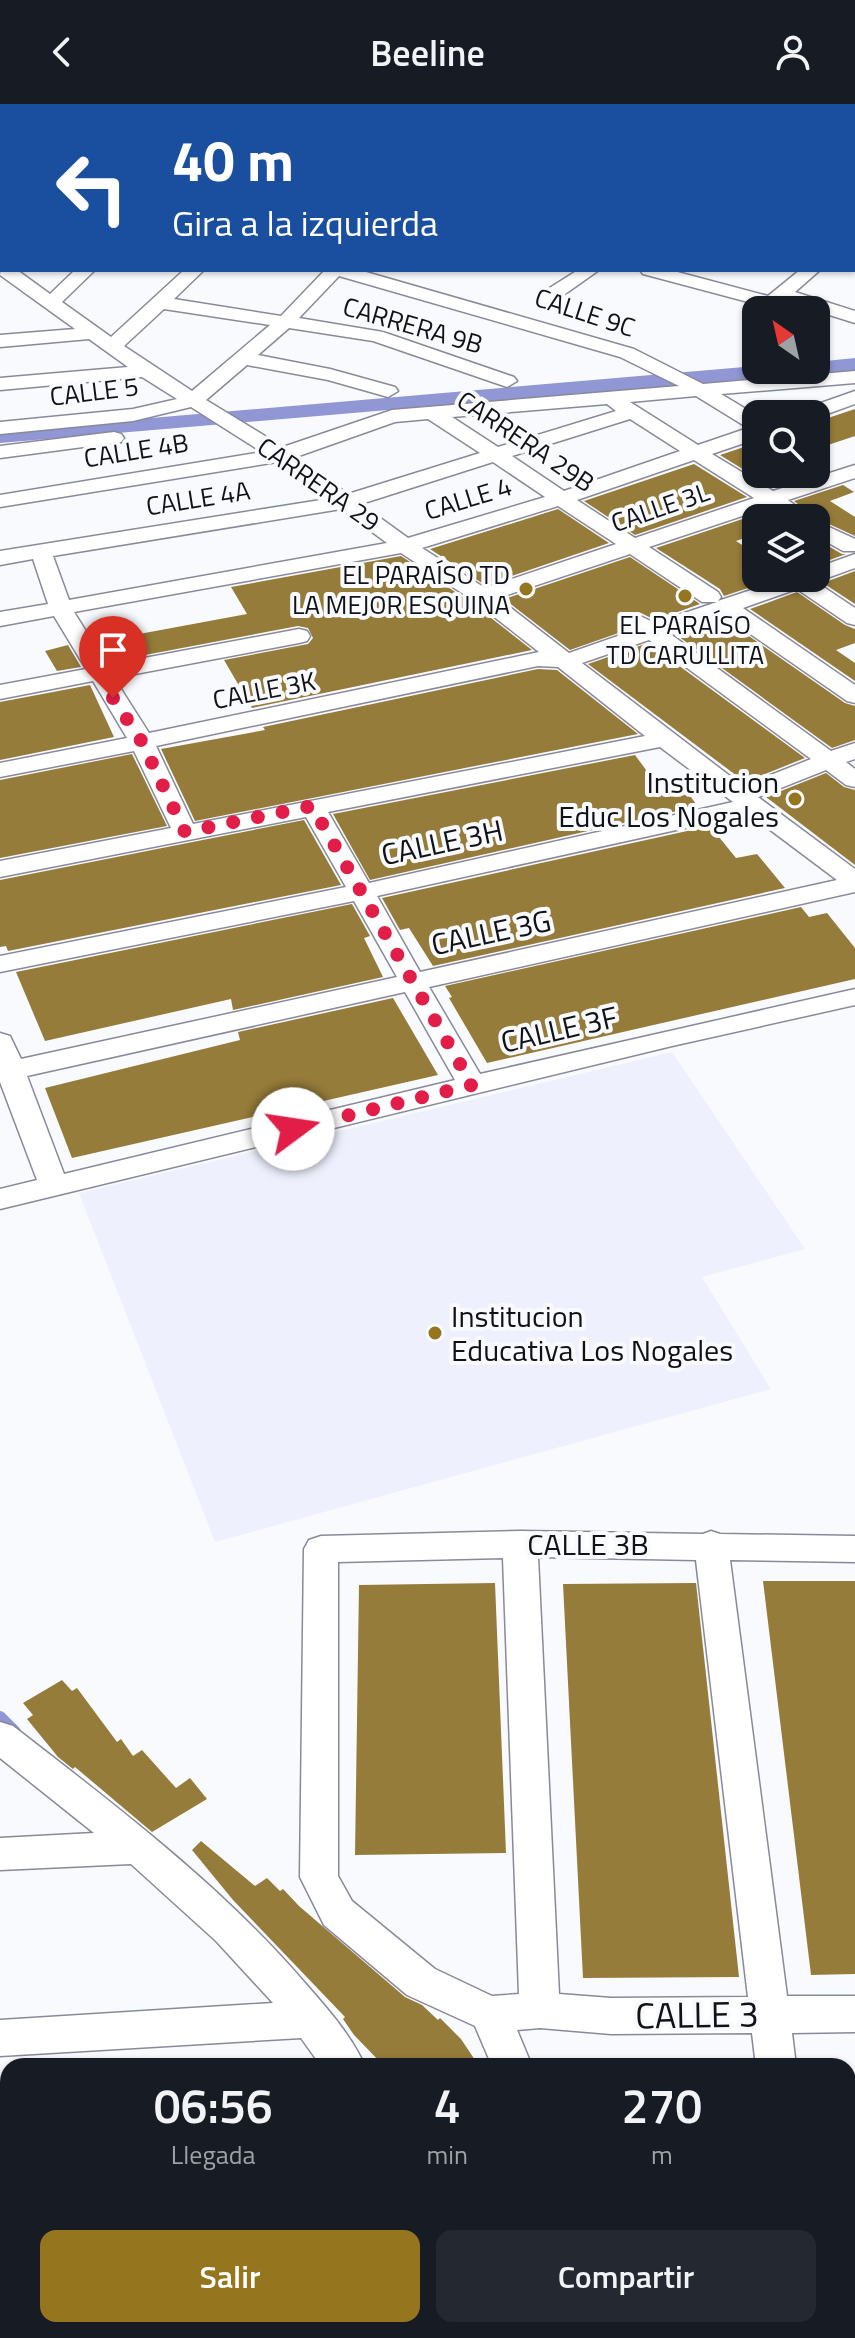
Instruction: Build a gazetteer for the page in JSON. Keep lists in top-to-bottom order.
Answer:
{
  "streets": {
    "street": [
      "CALLE 9C",
      "CARRERA 9B",
      "CALLE 5",
      "CARRERA 29B",
      "CALLE 4B",
      "CARRERA 29",
      "CALLE 4A",
      "CALLE 4",
      "CALLE 3L",
      "CALLE 3K",
      "CALLE 3H",
      "CALLE 3G",
      "CALLE 3F",
      "CALLE 3B",
      "CALLE 3"
    ]
  },
  "crossings": [
    ["CALLE 5", "CARRERA 29"],
    ["CARRERA 29B", "CALLE 4A"],
    ["CARRERA 29B", "CALLE 4"],
    ["CARRERA 29B", "CALLE 3L"],
    ["CARRERA 29B", "CALLE 3K"],
    ["CALLE 4B", "CARRERA 29"],
    ["CARRERA 29", "CALLE 4A"],
    ["CARRERA 29", "CALLE 4"],
    ["CARRERA 29", "CALLE 3L"],
    ["CARRERA 29", "CALLE 3K"],
    ["CARRERA 29", "CALLE 3H"],
    ["CARRERA 29", "CALLE 3G"],
    ["CALLE 3B", "CALLE 3"]
  ],
  "places": [
    "EL PARAÍSO TD LA MEJOR ESQUINA",
    "EL PARAÍSO TD CARULLITA",
    "Institucion Educ Los Nogales",
    "Institucion Educativa Los Nogales"
  ],
  "north": "top left",
  "page": {
    "header": "Beeline",
    "turn": ["40 m", "Gira a la izquierda"],
    "eta": [
      "06:56",
      "Llegada",
      "4",
      "min",
      "270",
      "m"
    ],
    "buttons": ["Salir", "Compartir"]
  }
}
